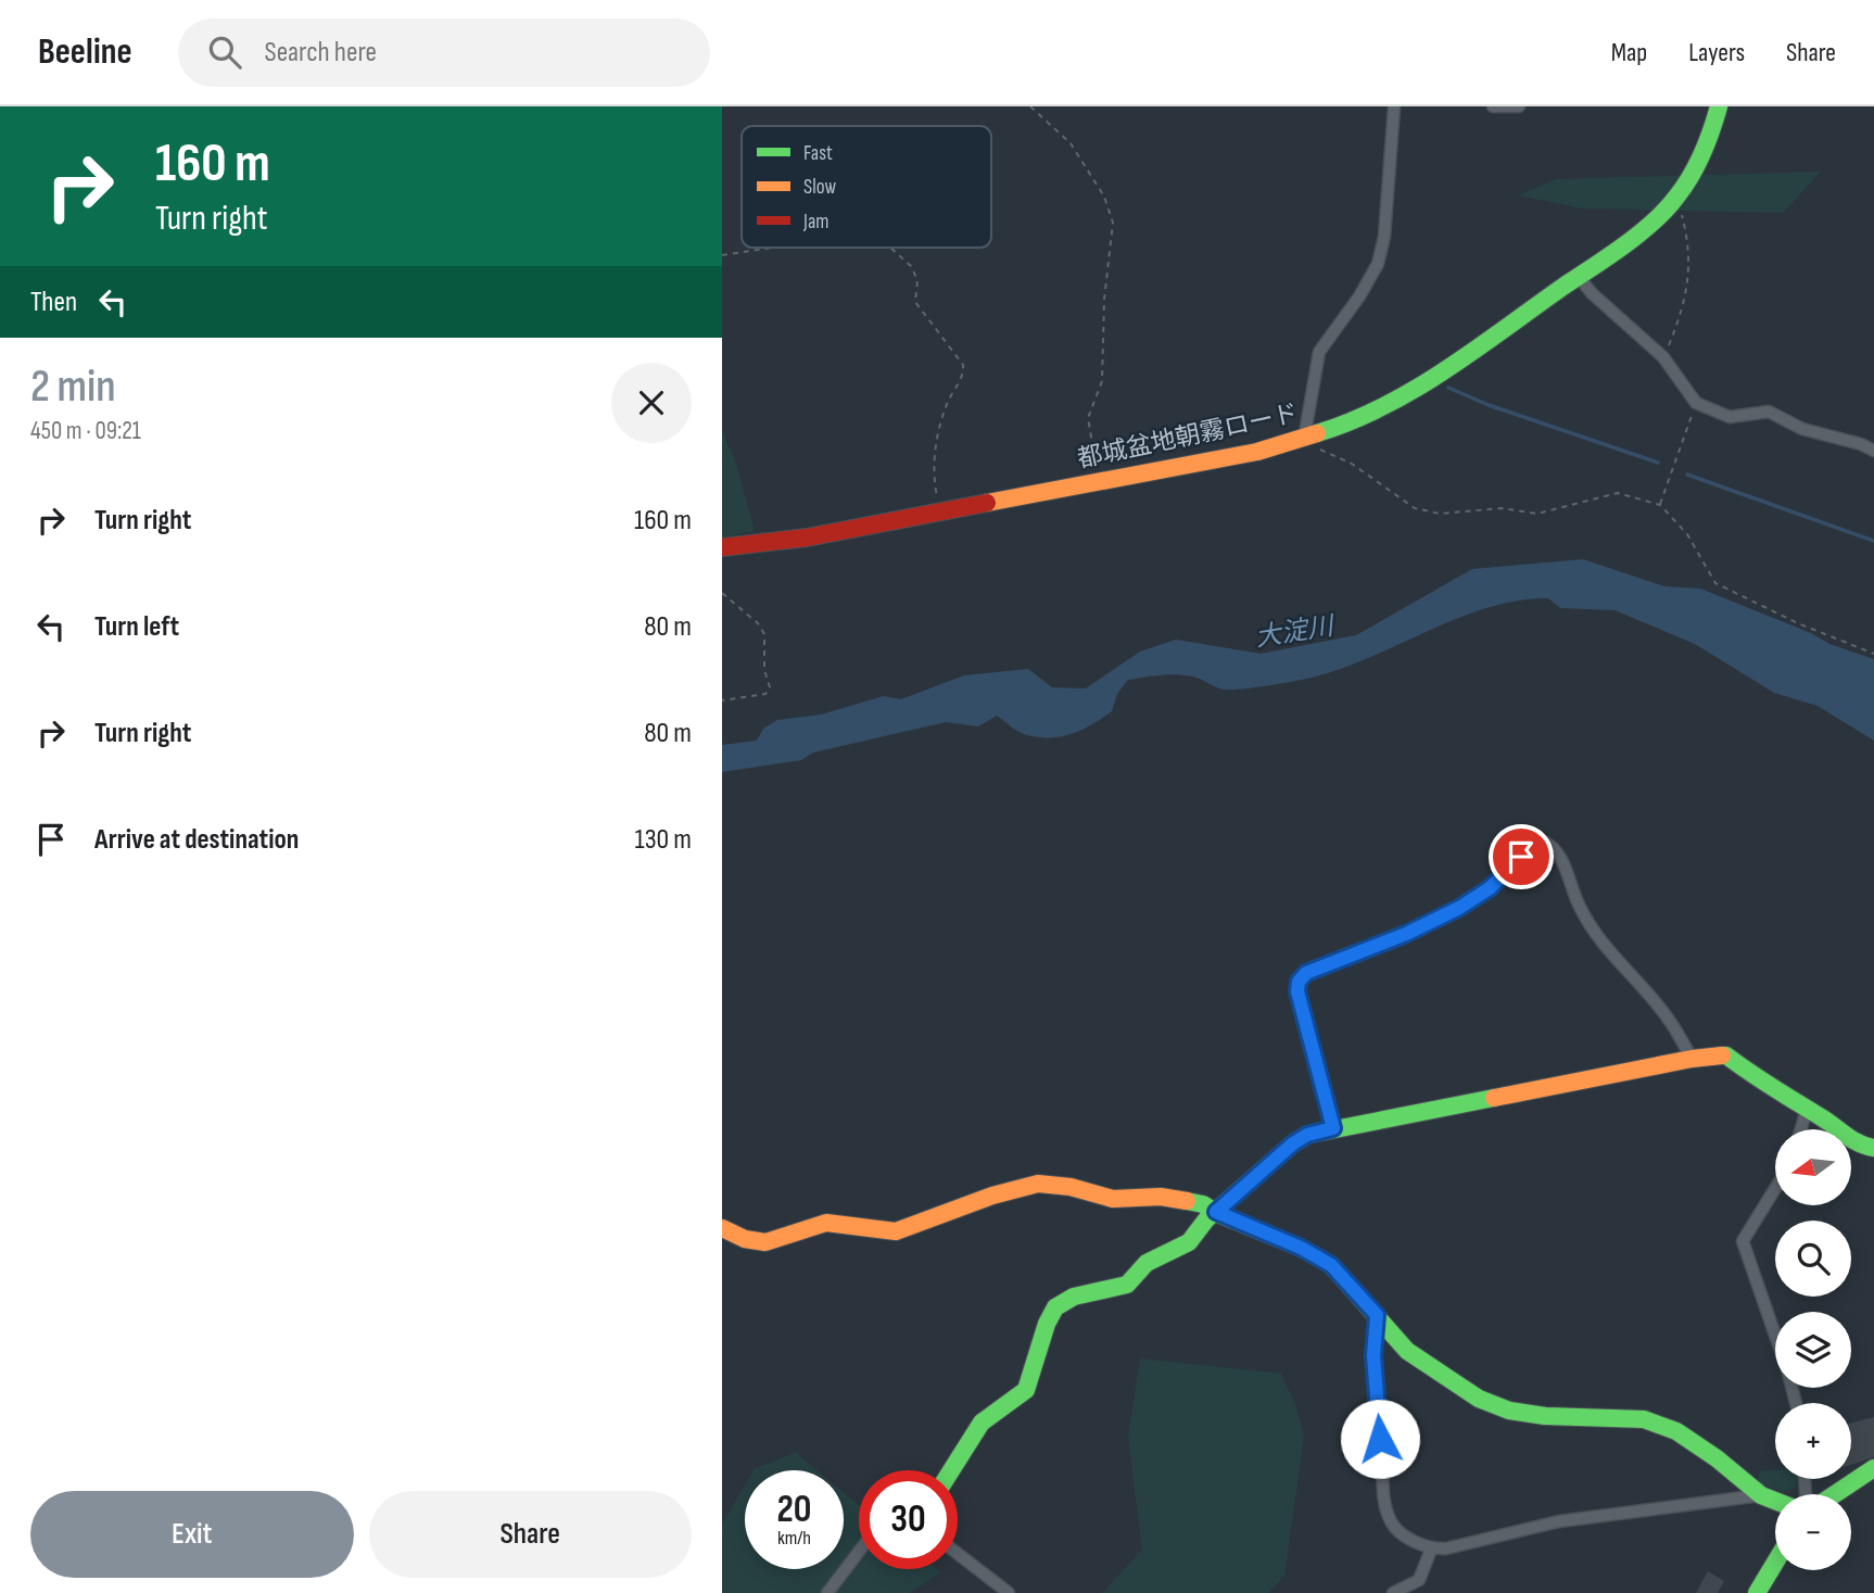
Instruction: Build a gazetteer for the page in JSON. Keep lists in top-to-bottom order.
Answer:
{
  "streets": {
    "street": ["都城盆地朝霧ロード"]
  },
  "water": ["大淀川"],
  "legend": ["Fast", "Slow", "Jam"],
  "north": "left",
  "page": {
    "header": "Beeline",
    "search": "Search here",
    "nav": ["Map", "Layers", "Share"],
    "turn": ["160 m", "Turn right"],
    "then": "Then",
    "heading": ["2 min", "450 m · 09:21"],
    "list": [
      {
        "name": "Turn right",
        "value": "160 m"
      },
      {
        "name": "Turn left",
        "value": "80 m"
      },
      {
        "name": "Turn right",
        "value": "80 m"
      },
      {
        "name": "Arrive at destination",
        "value": "130 m"
      }
    ],
    "map_buttons": ["+", "−"],
    "speed": "20 km/h",
    "limit": "30",
    "buttons": ["Exit", "Share"]
  }
}
